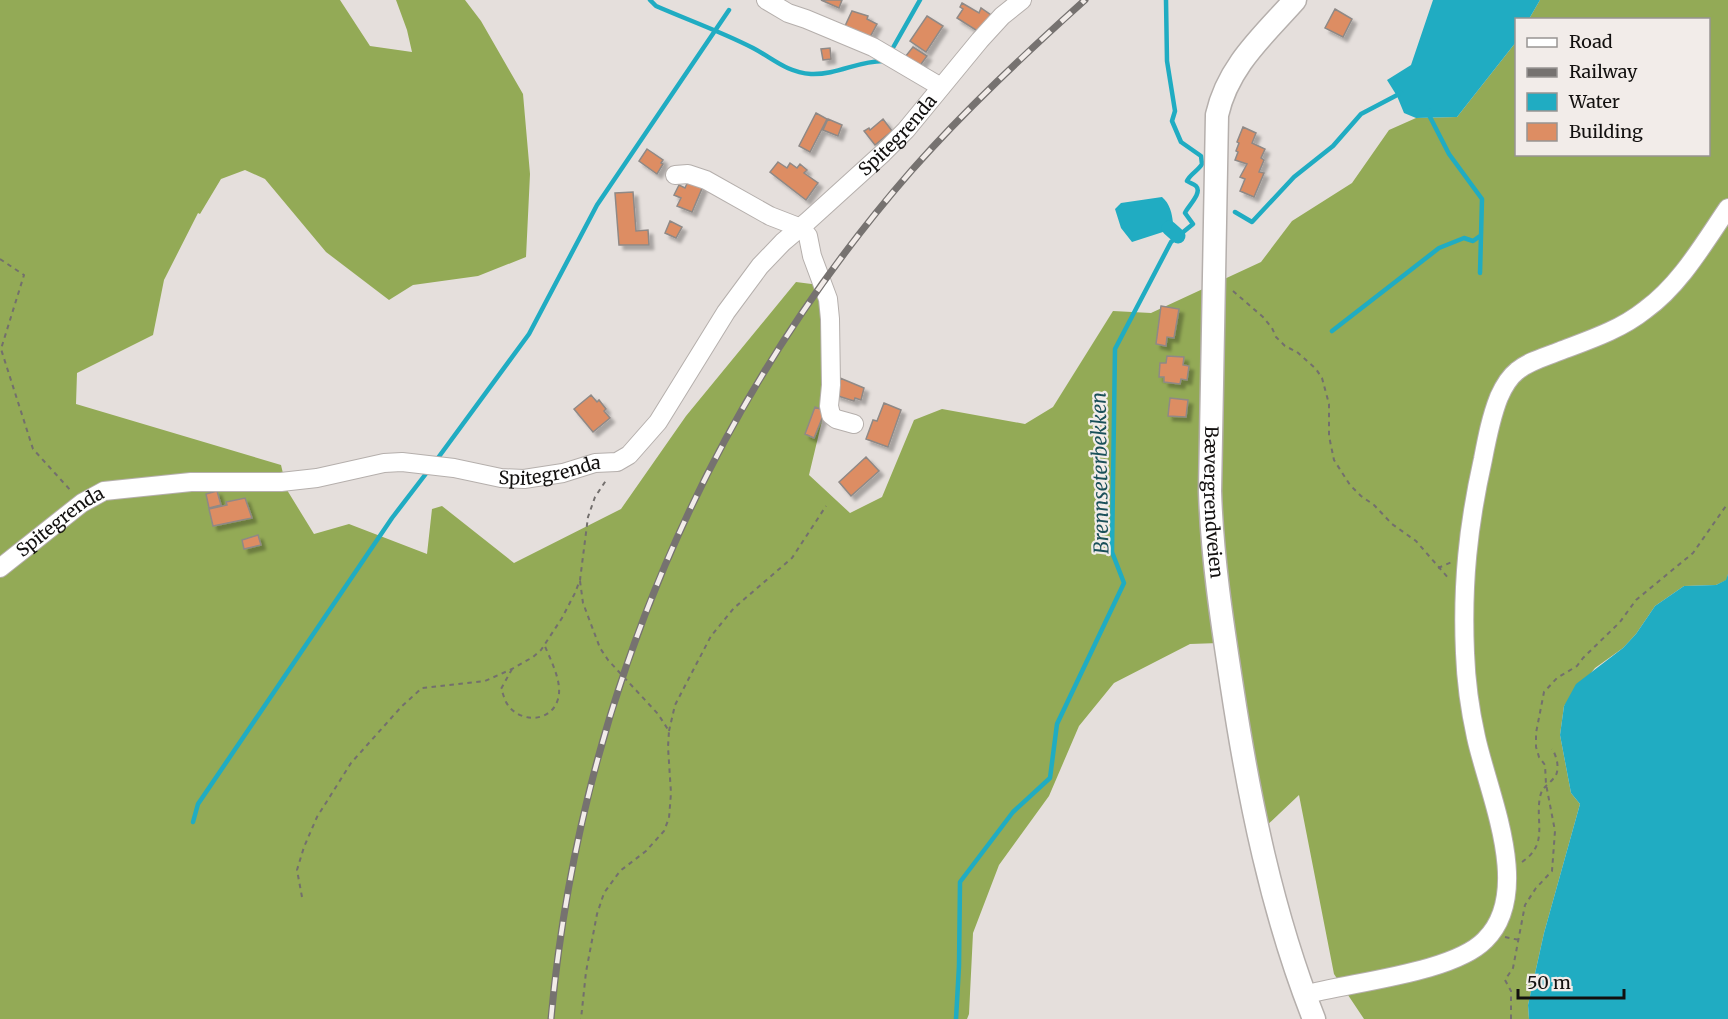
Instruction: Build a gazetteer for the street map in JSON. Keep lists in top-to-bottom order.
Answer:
{
  "streets": {
    "main road": ["Bævergrendveien"],
    "street": ["Spitegrenda"]
  },
  "water": ["Brennseterbekken"],
  "legend": [
    "Road",
    "Railway",
    "Water",
    "Building"
  ],
  "scale_bar": "50 m"
}
